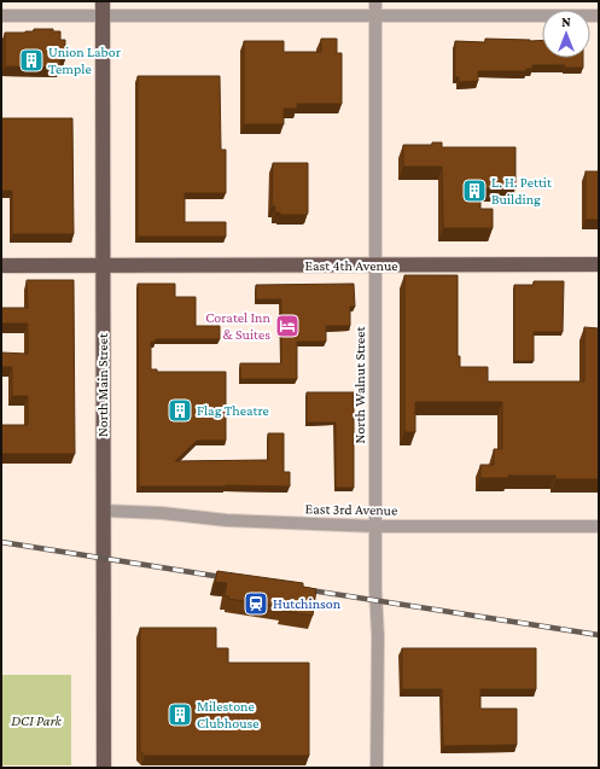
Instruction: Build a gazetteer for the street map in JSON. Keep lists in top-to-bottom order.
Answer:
{
  "streets": {
    "main road": ["East 4th Avenue", "North Main Street"],
    "street": ["North Walnut Street", "East 3rd Avenue"]
  },
  "crossings": [
    ["East 4th Avenue", "North Main Street"],
    ["East 4th Avenue", "North Walnut Street"],
    ["North Main Street", "East 3rd Avenue"],
    ["North Walnut Street", "East 3rd Avenue"]
  ],
  "parks": ["DCI Park"],
  "places": {
    "building": [
      "Union Labor Temple",
      "L. H. Pettit Building",
      "Flag Theatre",
      "Milestone Clubhouse"
    ],
    "hotel": ["Coratel Inn & Suites"],
    "station": ["Hutchinson"]
  },
  "north": "top"
}
